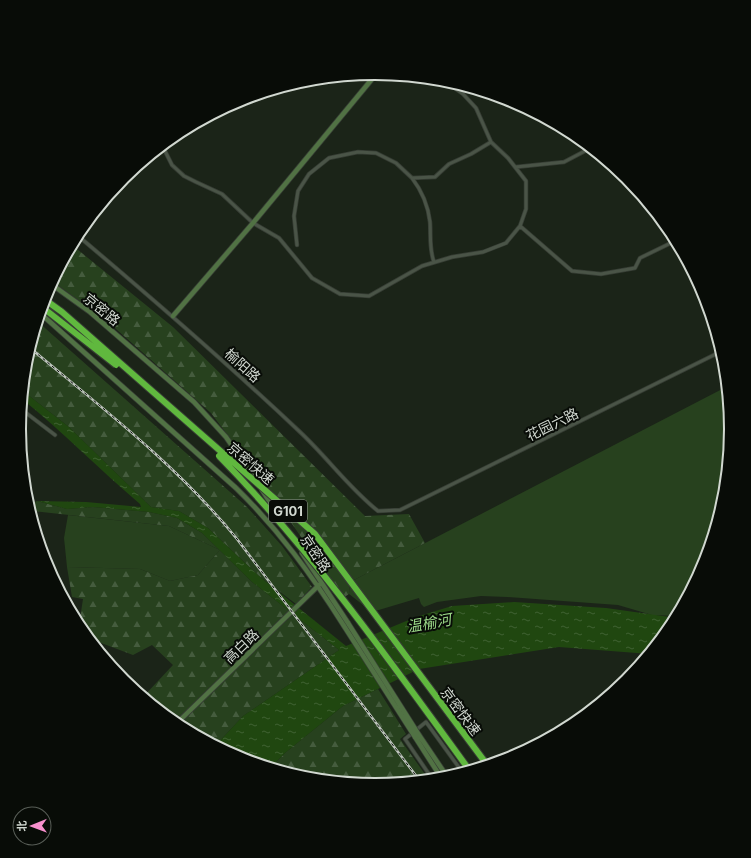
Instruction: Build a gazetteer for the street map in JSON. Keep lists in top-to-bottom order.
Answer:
{
  "streets": {
    "highway": ["京密快速", "G101"],
    "main road": ["京密路", "高白路"],
    "street": ["榆阳路", "花园六路"]
  },
  "crossings": [
    ["京密路", "高白路"],
    ["榆阳路", "花园六路"]
  ],
  "water": ["温榆河"],
  "north": "left"
}
